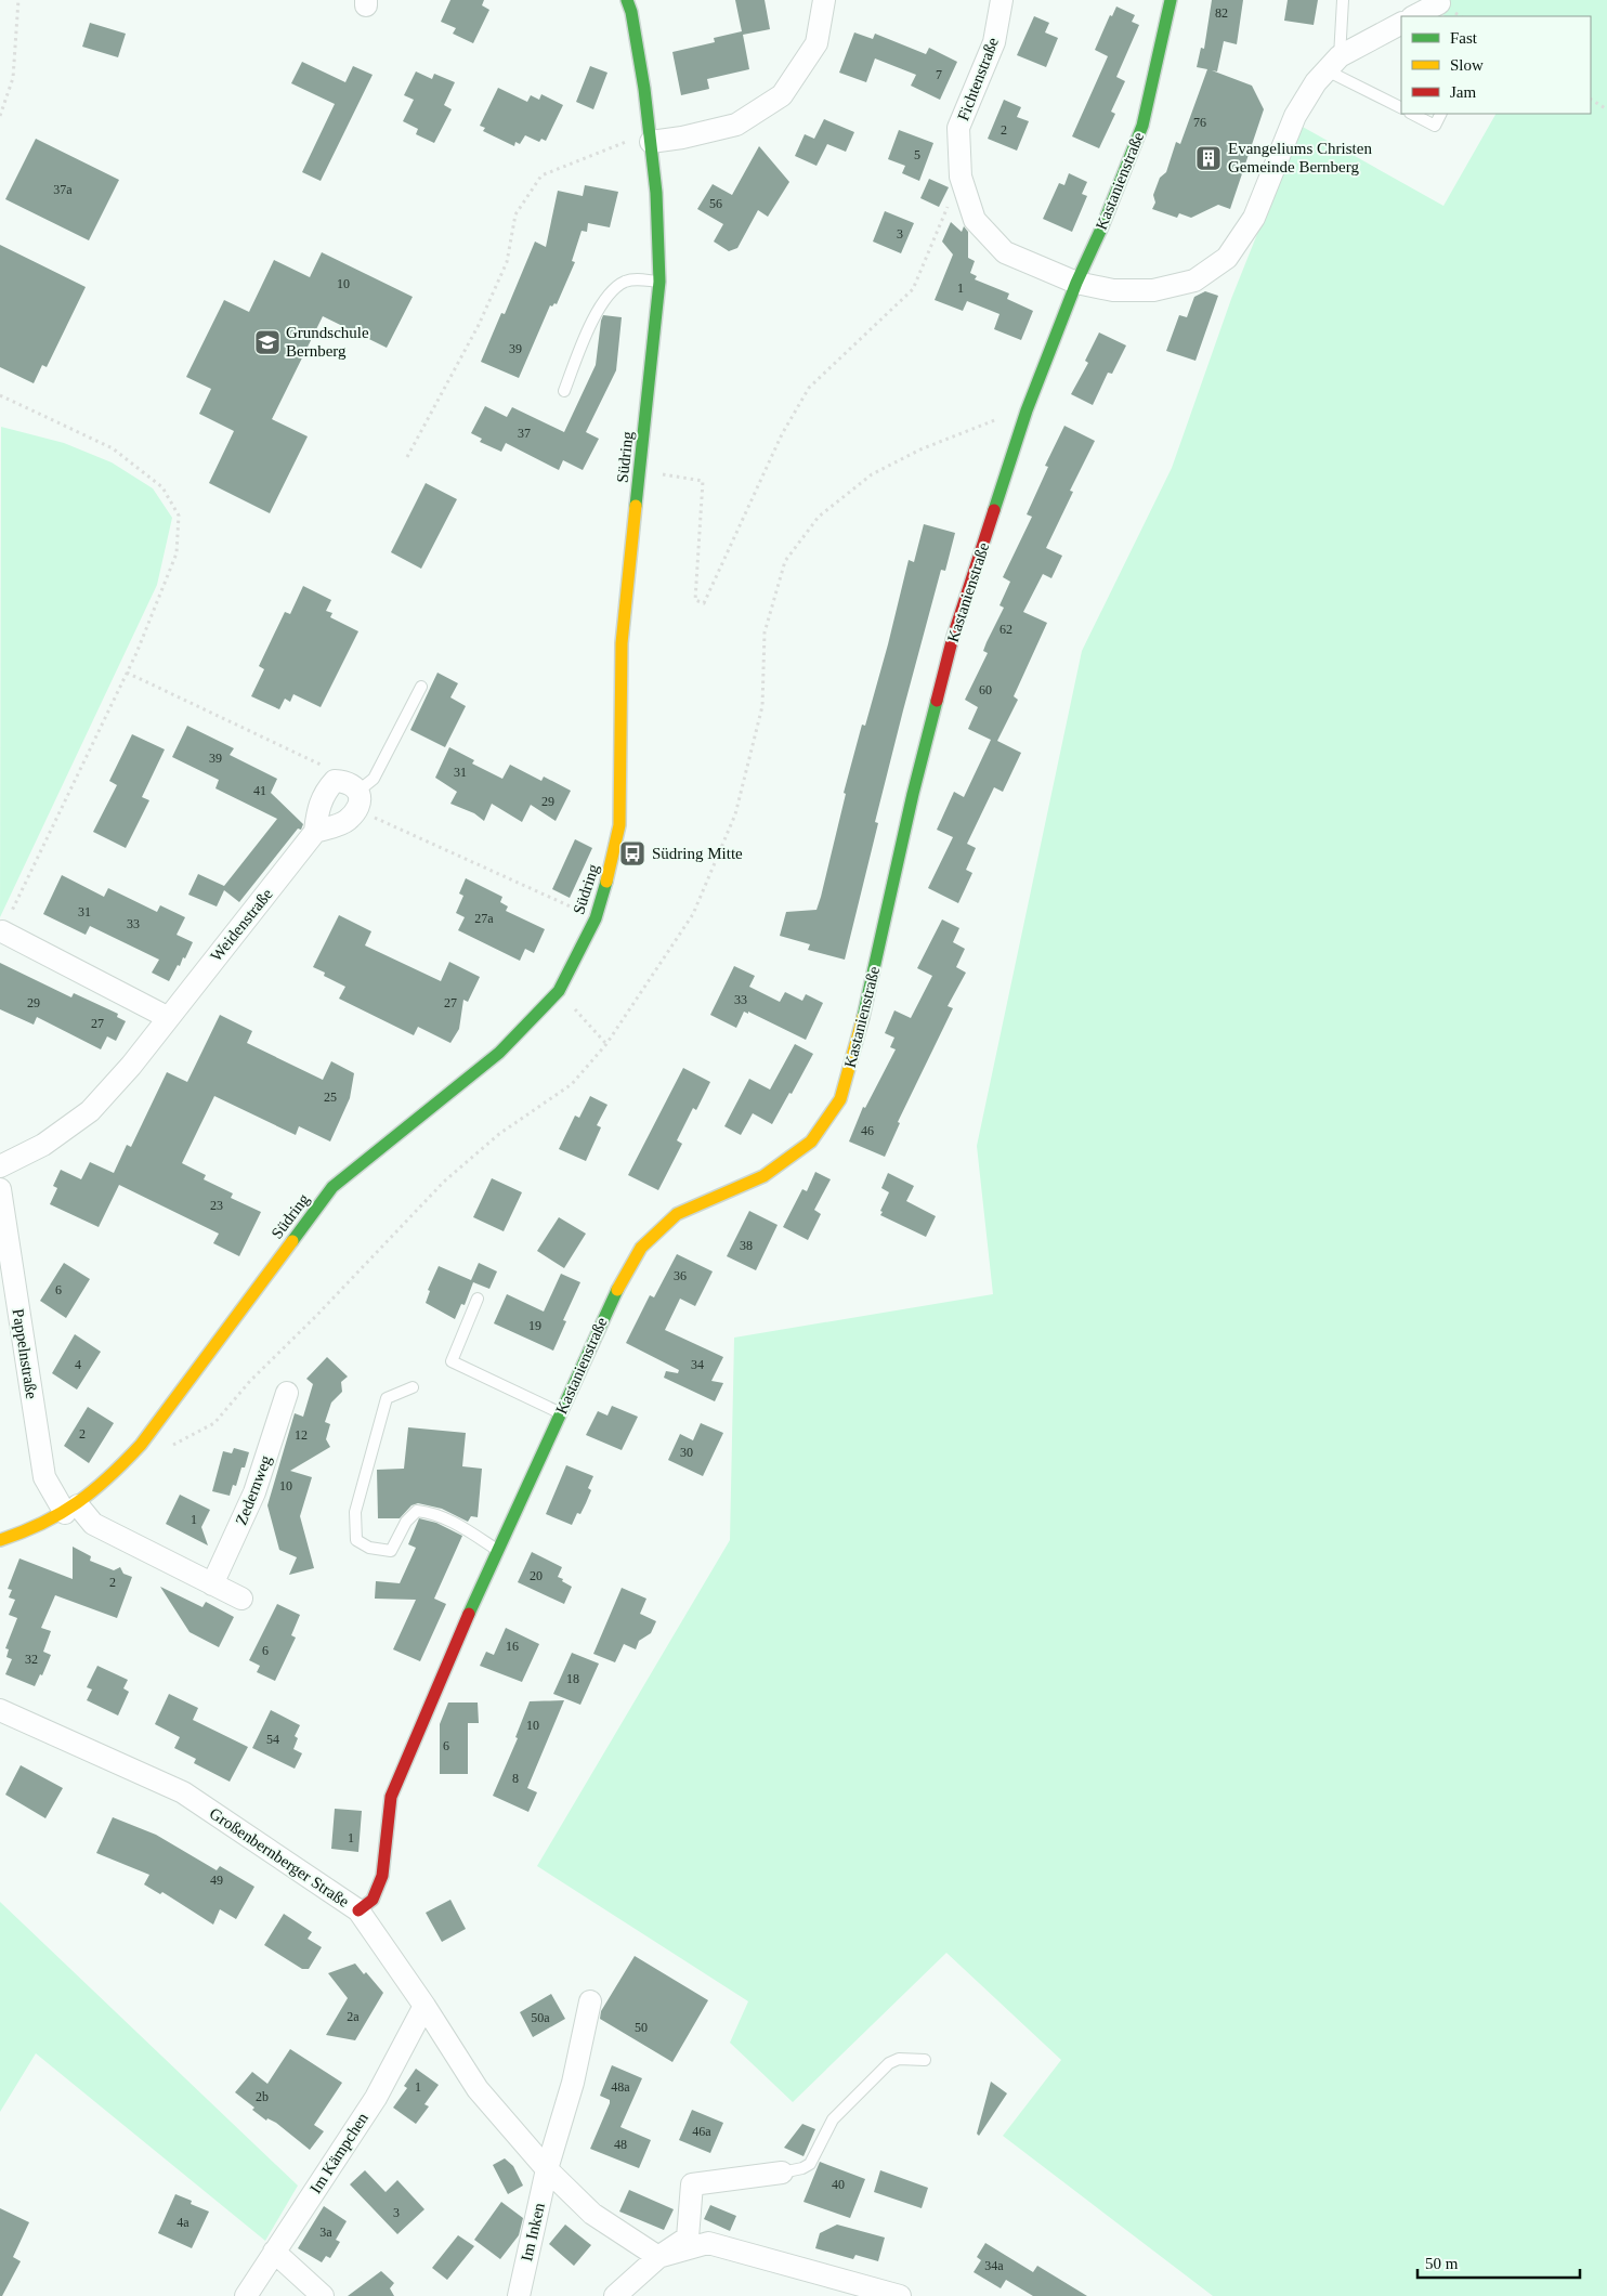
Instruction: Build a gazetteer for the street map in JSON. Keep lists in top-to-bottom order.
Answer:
{
  "streets": {
    "street": [
      "Fichtenstraße",
      "Kastanienstraße",
      "Südring",
      "Weidenstraße",
      "Pappelnstraße",
      "Zedernweg",
      "Großenbernberger Straße",
      "Im Kämpchen",
      "Im Inken"
    ]
  },
  "crossings": [
    ["Fichtenstraße", "Kastanienstraße"],
    ["Kastanienstraße", "Großenbernberger Straße"],
    ["Südring", "Pappelnstraße"],
    ["Großenbernberger Straße", "Im Kämpchen"],
    ["Großenbernberger Straße", "Im Inken"]
  ],
  "places": {
    "building": ["Evangeliums Christen Gemeinde Bernberg"],
    "school or university": ["Grundschule Bernberg"],
    "bus stop": ["Südring Mitte"]
  },
  "house_numbers": [
    "82",
    "7",
    "76",
    "2",
    "5",
    "37a",
    "56",
    "3",
    "10",
    "1",
    "39",
    "37",
    "62",
    "60",
    "39",
    "31",
    "41",
    "29",
    "31",
    "27a",
    "33",
    "33",
    "29",
    "27",
    "27",
    "25",
    "46",
    "23",
    "38",
    "36",
    "6",
    "19",
    "4",
    "34",
    "2",
    "12",
    "30",
    "10",
    "1",
    "20",
    "2",
    "16",
    "6",
    "32",
    "18",
    "10",
    "54",
    "6",
    "8",
    "1",
    "49",
    "2a",
    "50a",
    "50",
    "1",
    "48a",
    "2b",
    "46a",
    "48",
    "40",
    "3",
    "4a",
    "3a",
    "34a"
  ],
  "legend": ["Fast", "Slow", "Jam"],
  "scale_bar": "50 m"
}
